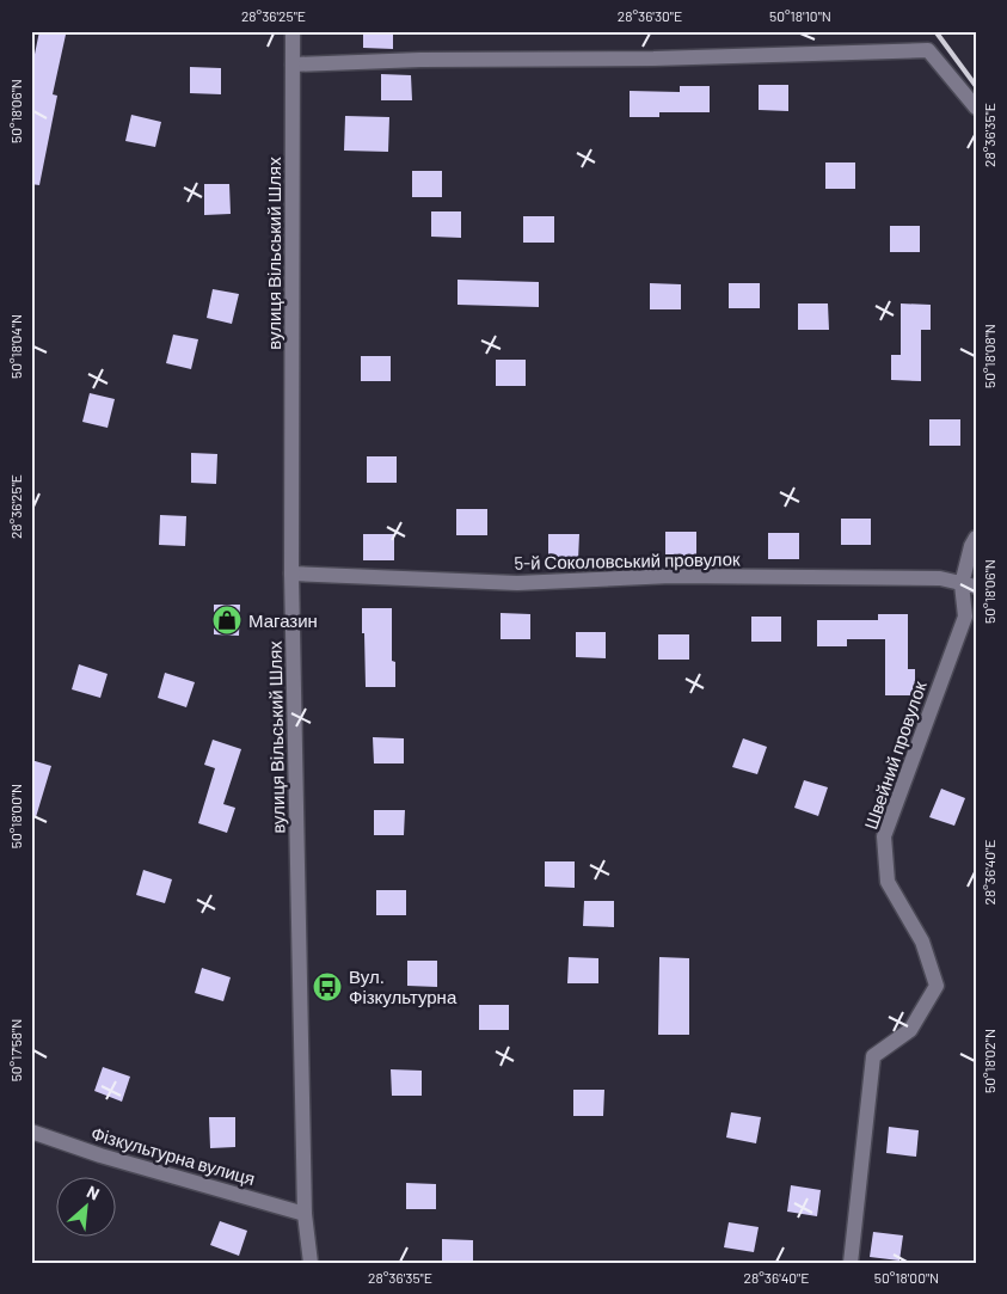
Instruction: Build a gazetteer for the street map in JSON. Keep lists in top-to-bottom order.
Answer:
{
  "streets": {
    "street": [
      "вулиця Вільський Шлях",
      "5-й Соколовський провулок",
      "Швейний провулок",
      "Фізкультурна вулиця"
    ]
  },
  "crossings": [
    ["вулиця Вільський Шлях", "5-й Соколовський провулок"],
    ["вулиця Вільський Шлях", "Фізкультурна вулиця"],
    ["5-й Соколовський провулок", "Швейний провулок"]
  ],
  "places": {
    "shop": ["Магазин"],
    "bus stop": ["Вул. Фізкультурна"]
  },
  "north": "top right",
  "coordinates": [
    "28°36'25\"E",
    "28°36'30\"E",
    "50°18'10\"N",
    "50°18'06\"N",
    "28°36'35\"E",
    "50°18'04\"N",
    "50°18'08\"N",
    "50°18'00\"N",
    "28°36'40\"E",
    "50°17'58\"N",
    "50°18'02\"N"
  ]
}
